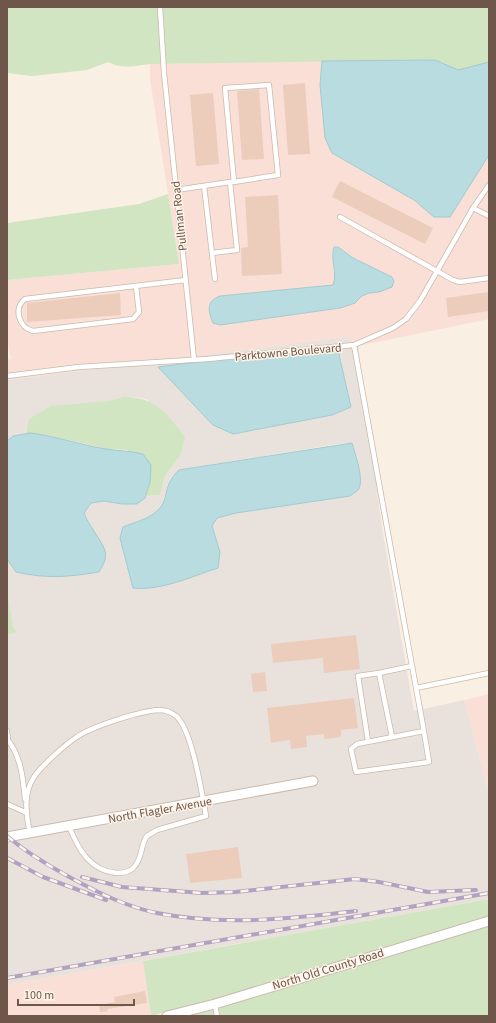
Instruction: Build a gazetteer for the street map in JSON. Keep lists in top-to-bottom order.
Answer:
{
  "streets": {
    "street": ["North Flagler Avenue", "North Old County Road"],
    "lane": ["Pullman Road", "Parktowne Boulevard"]
  },
  "crossings": [
    ["Pullman Road", "Parktowne Boulevard"]
  ],
  "scale_bar": "100 m"
}
